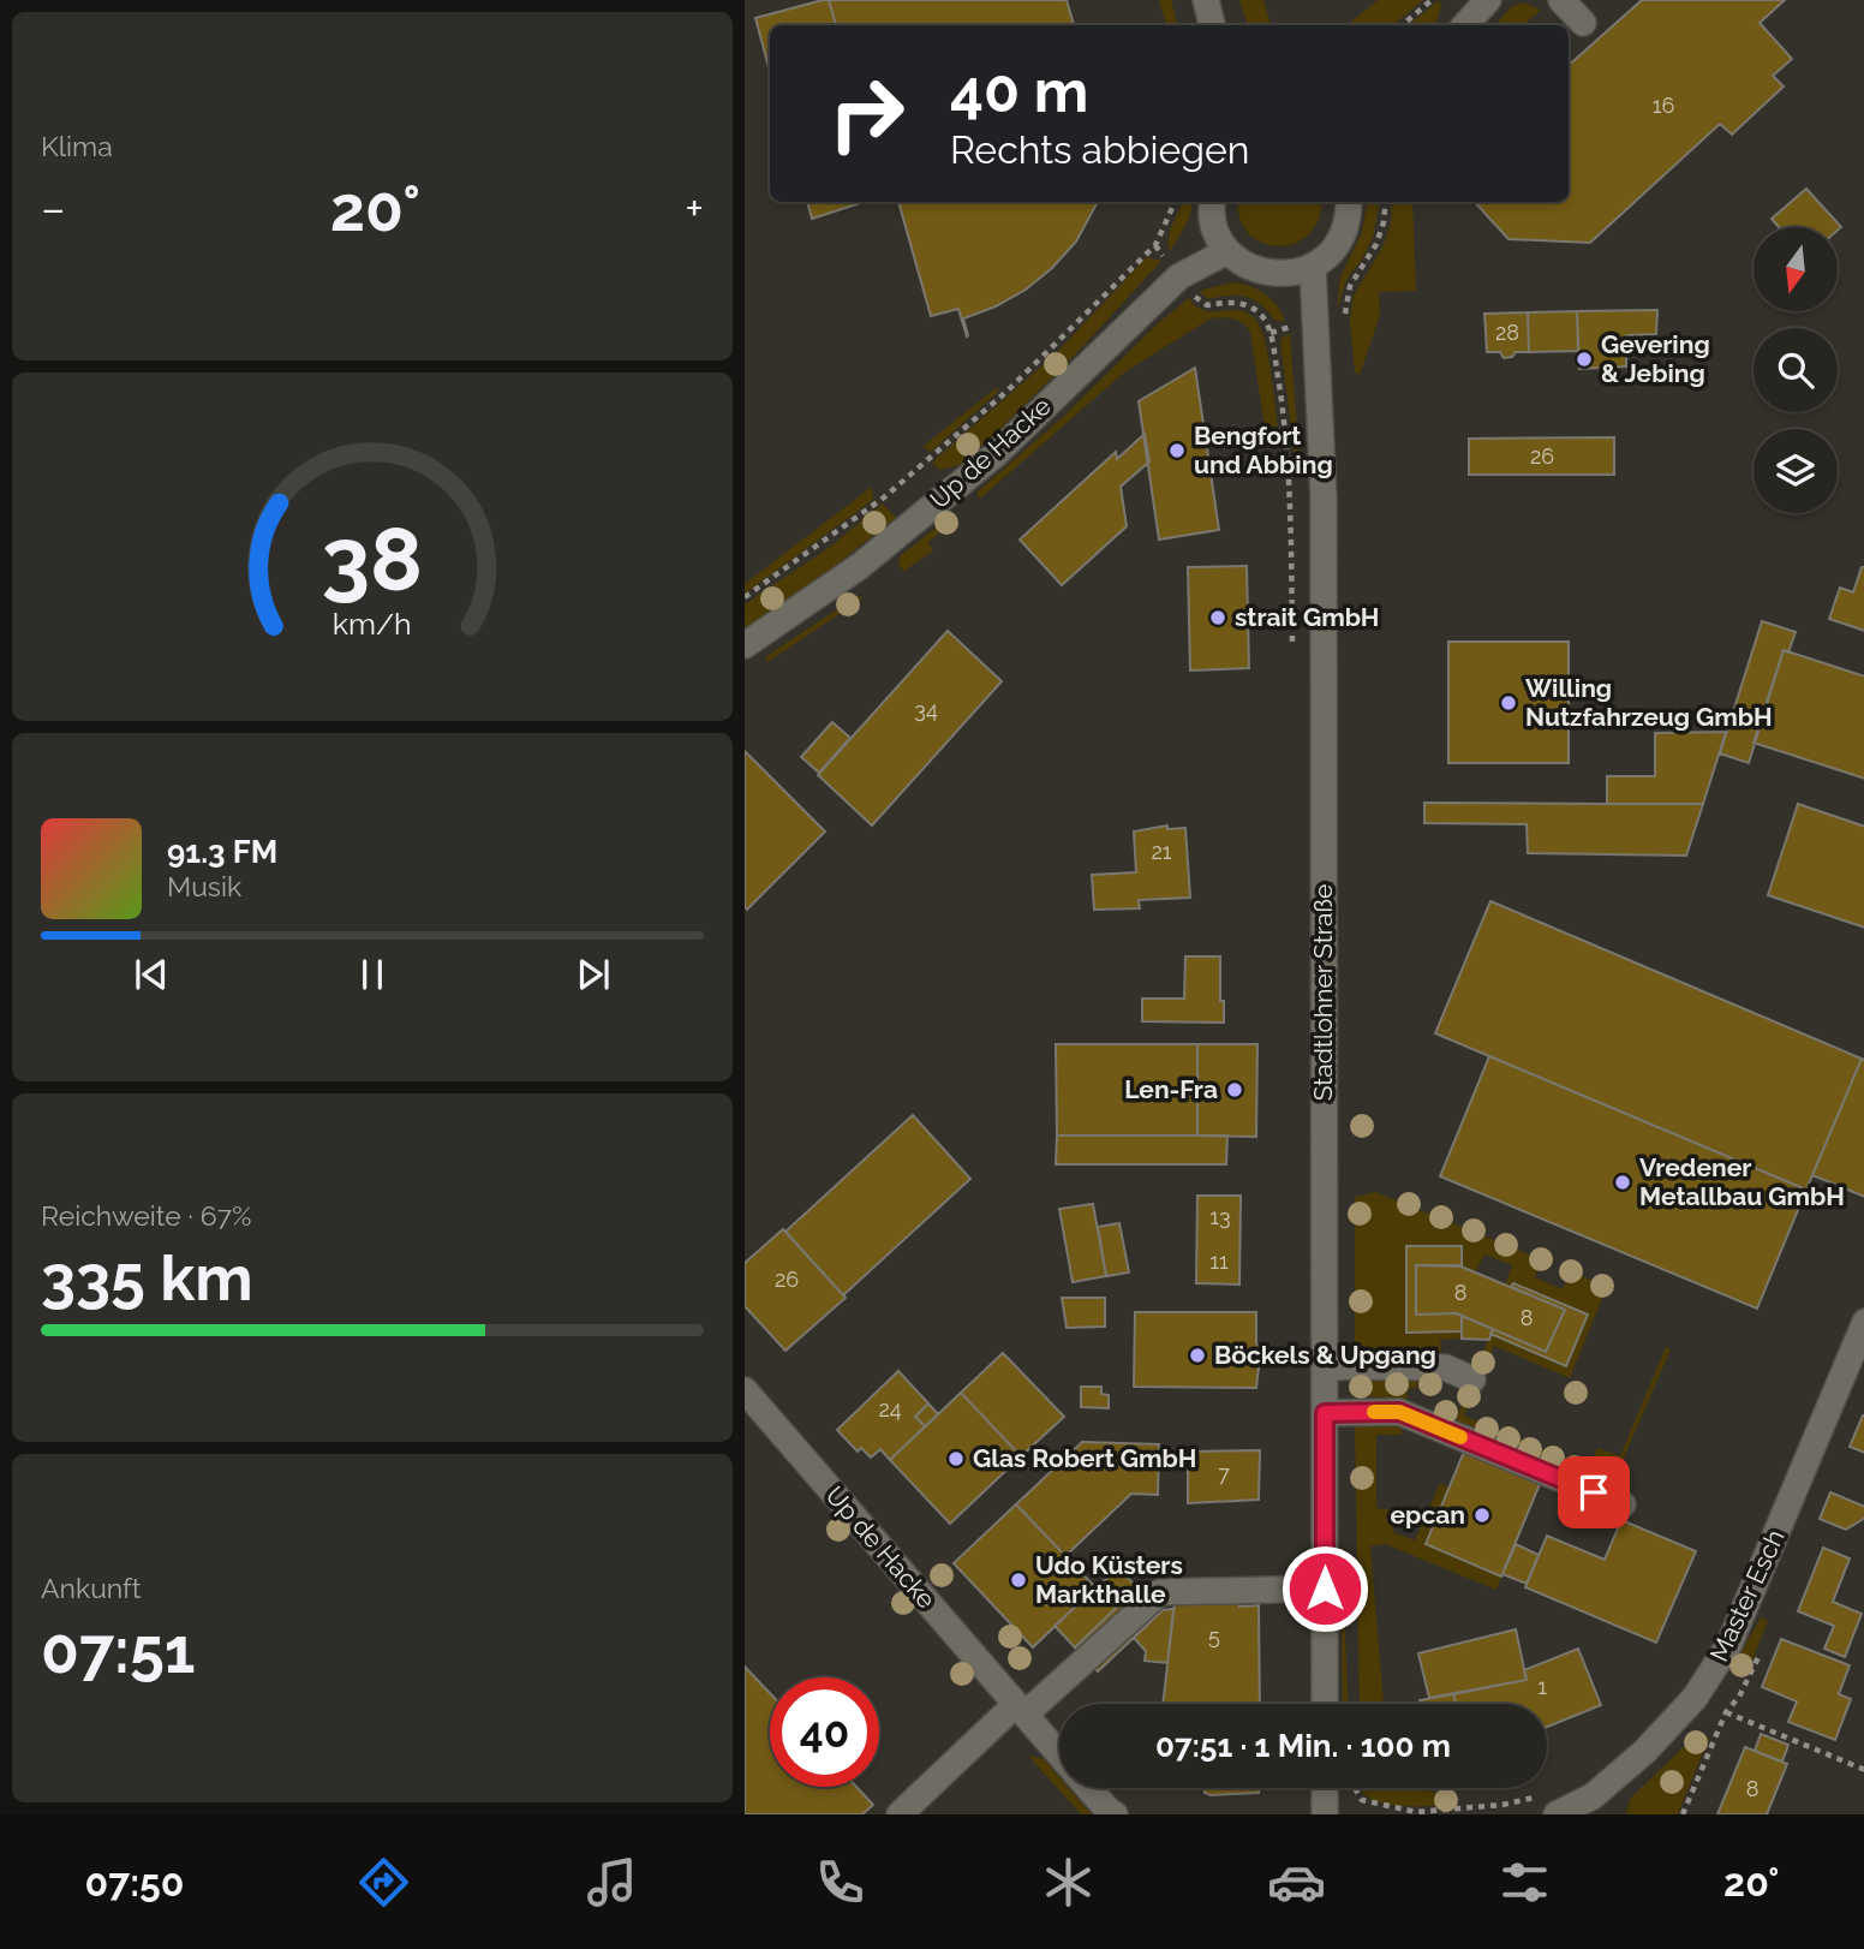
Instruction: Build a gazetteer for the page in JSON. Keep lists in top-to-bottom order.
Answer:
{
  "streets": {
    "street": ["Up de Hacke", "Stadtlohner Straße", "Master Esch"]
  },
  "places": [
    "Gevering & Jebing",
    "Bengfort und Abbing",
    "strait GmbH",
    "Willing Nutzfahrzeug GmbH",
    "Len-Fra",
    "Vredener Metallbau GmbH",
    "Böckels & Upgang",
    "Glas Robert GmbH",
    "epcan",
    "Udo Küsters Markthalle"
  ],
  "house_numbers": [
    "16",
    "28",
    "26",
    "34",
    "21",
    "13",
    "11",
    "26",
    "8",
    "8",
    "24",
    "7",
    "5",
    "1",
    "8"
  ],
  "north": "bottom",
  "page": {
    "tile": [
      "Klima",
      ["Reichweite · 67%", "335 km"],
      ["Ankunft", "07:51"]
    ],
    "turn": ["40 m", "Rechts abbiegen"],
    "heat": ["−", "20°", "+"],
    "song": ["91.3 FM", "Musik"],
    "limit": "40",
    "trip": "07:51 · 1 Min. · 100 m",
    "tabs": ["07:50", "20°"],
    "gauge": ["38", "km/h"]
  }
}
